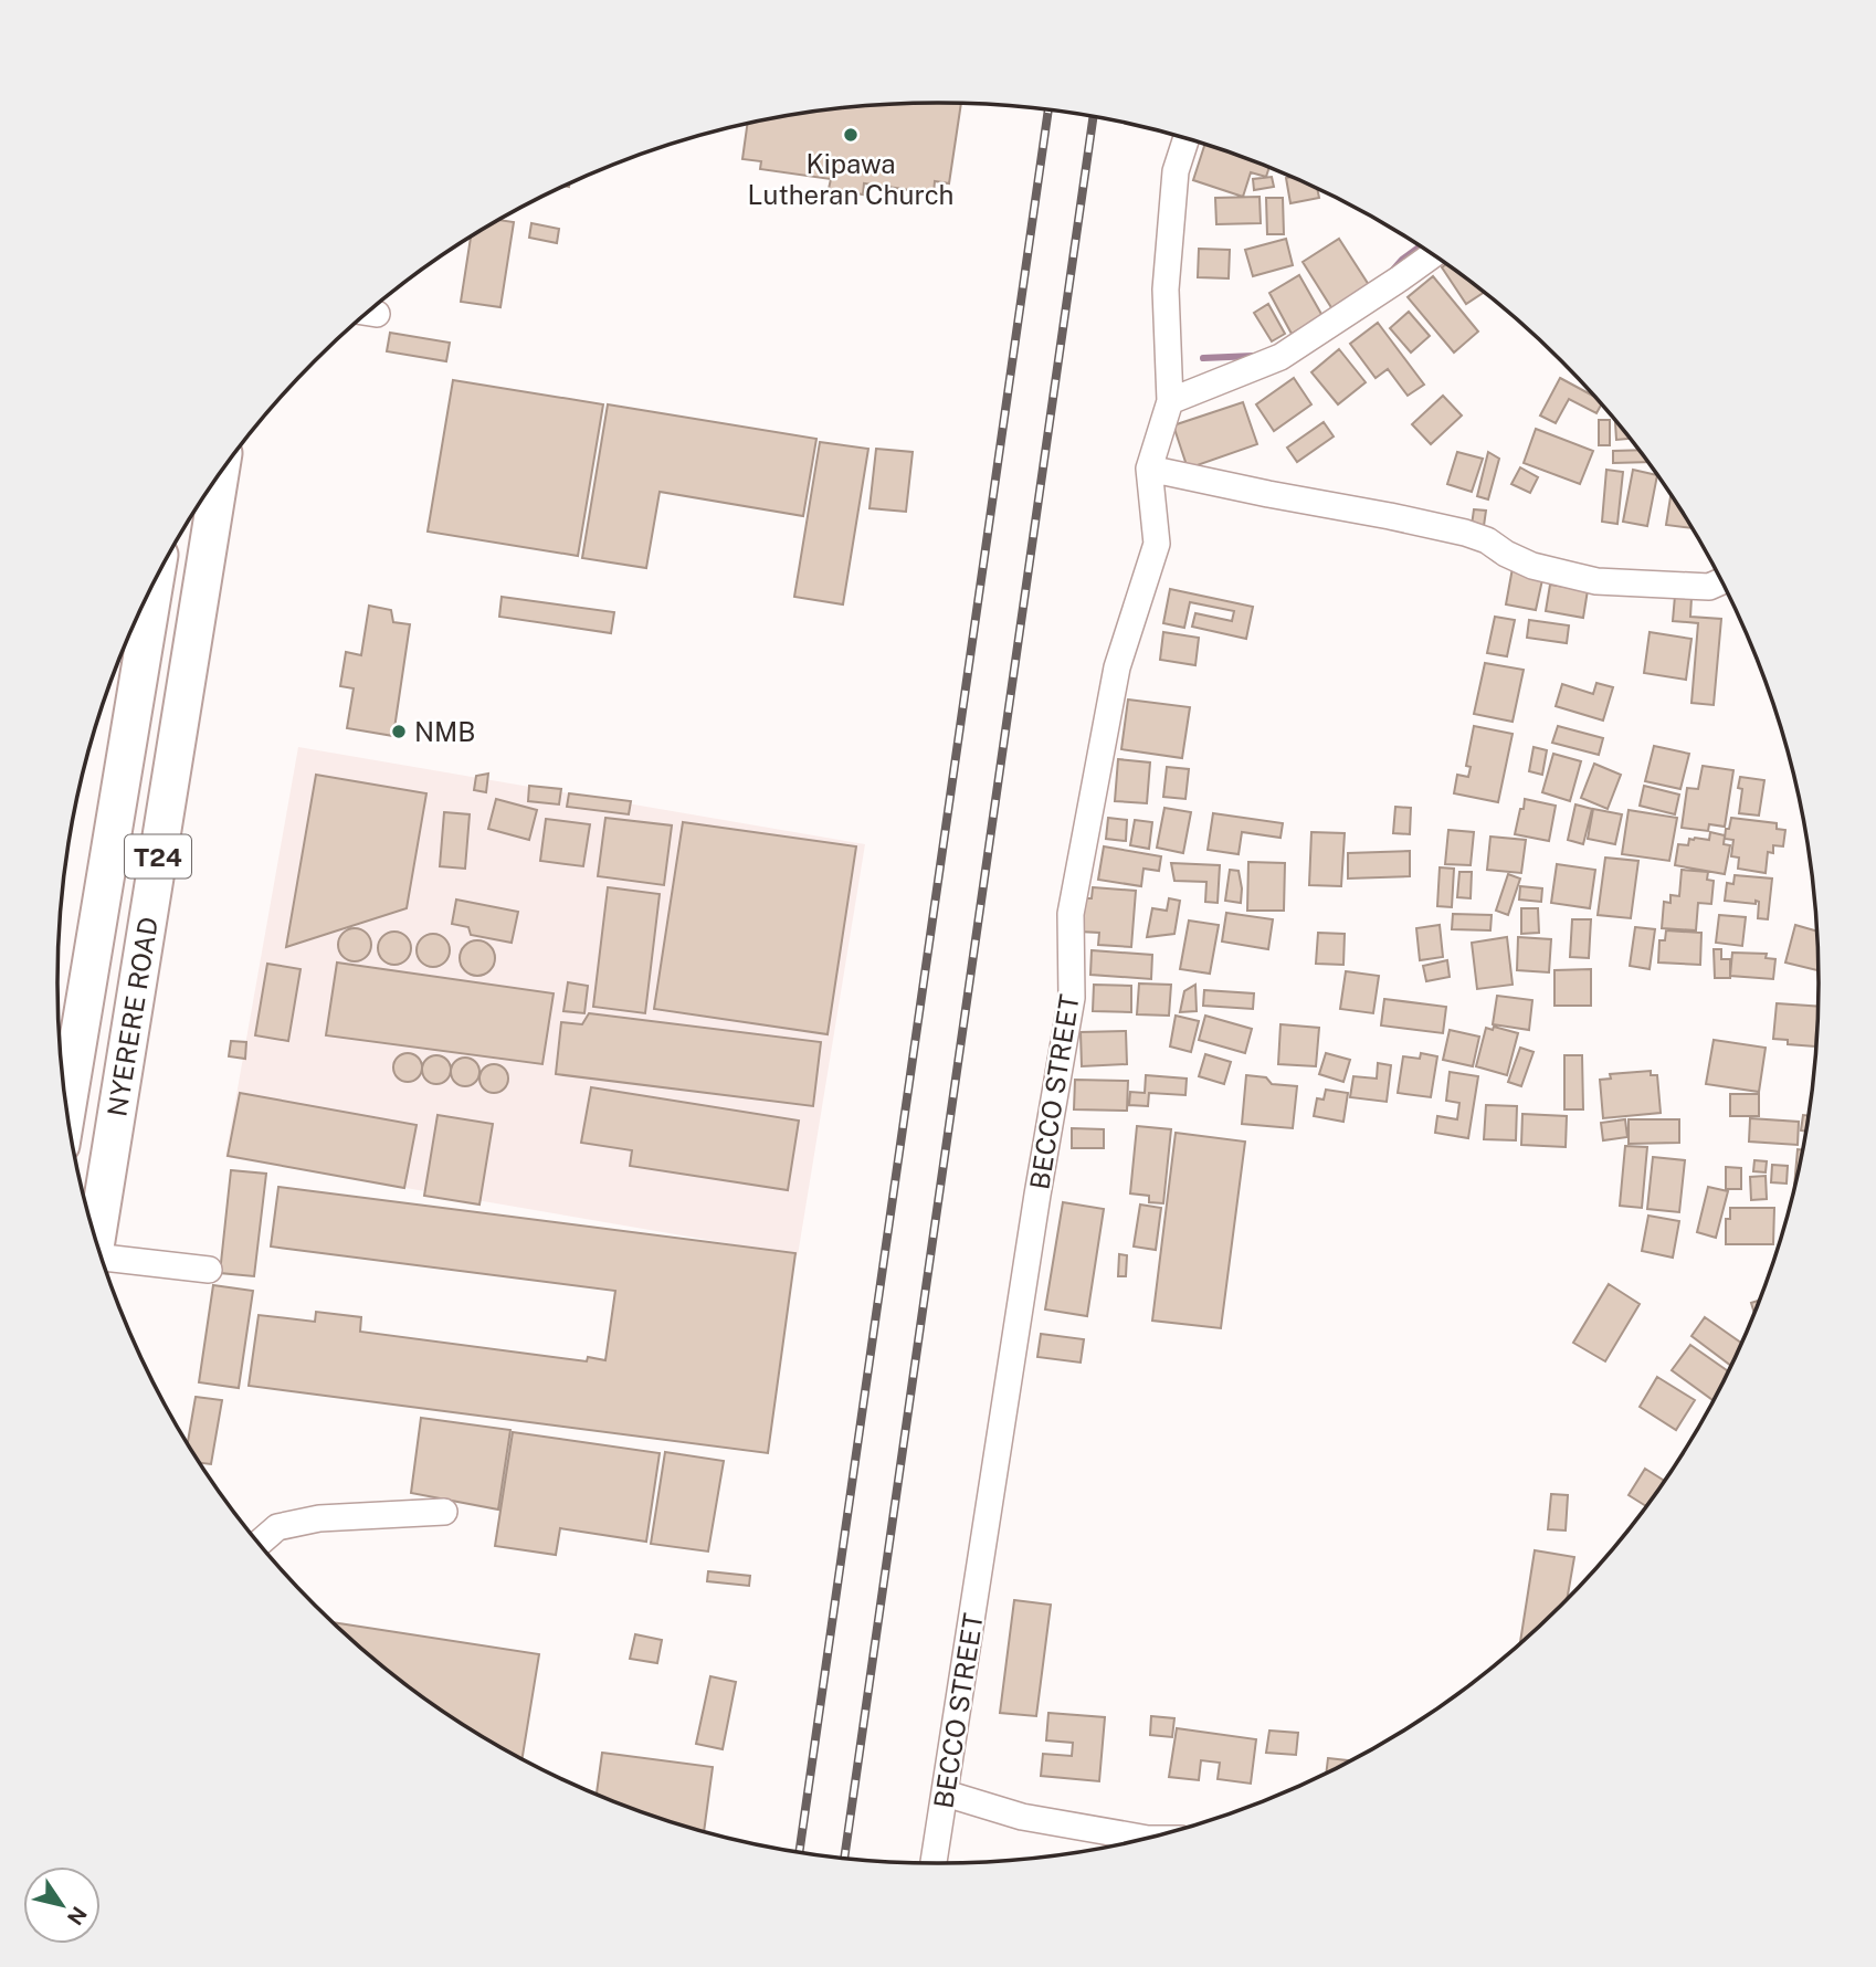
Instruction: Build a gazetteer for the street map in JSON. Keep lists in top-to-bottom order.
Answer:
{
  "streets": {
    "highway": ["T24", "NYERERE ROAD"],
    "street": ["BECCO STREET"]
  },
  "places": ["Kipawa Lutheran Church", "NMB"],
  "north": "bottom right"
}
